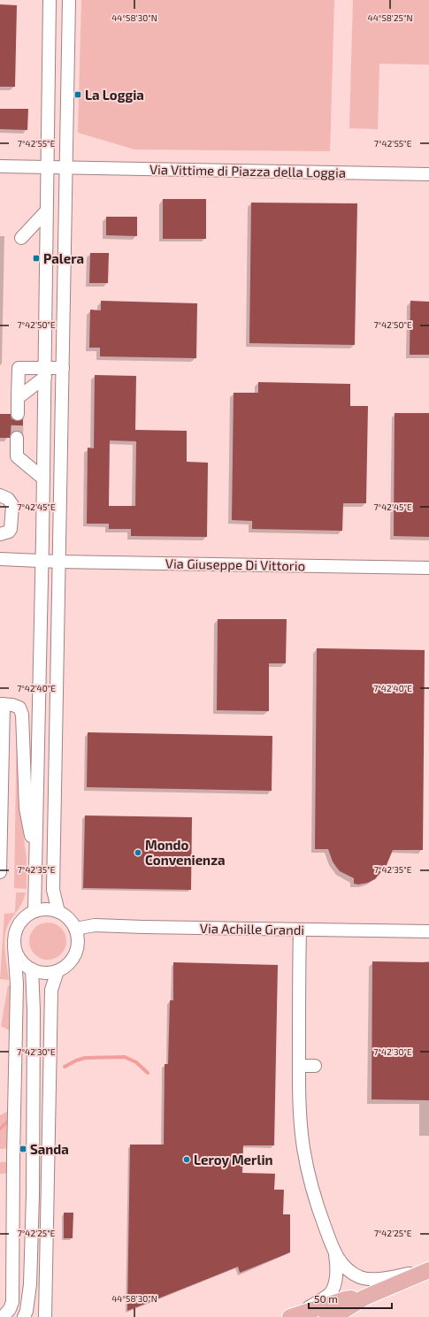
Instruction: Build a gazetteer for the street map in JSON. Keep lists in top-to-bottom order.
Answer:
{
  "streets": {
    "street": ["Via Vittime di Piazza della Loggia", "Via Giuseppe Di Vittorio", "Via Achille Grandi"]
  },
  "places": {
    "transit": ["La Loggia", "Palera", "Sanda"],
    "other": ["Mondo Convenienza", "Leroy Merlin"]
  },
  "scale_bar": "50 m",
  "coordinates": [
    "44°58'30\"N",
    "44°58'25\"N",
    "7°42'55\"E",
    "7°42'50\"E",
    "7°42'45\"E",
    "7°42'40\"E",
    "7°42'35\"E",
    "7°42'30\"E",
    "7°42'25\"E"
  ]
}
